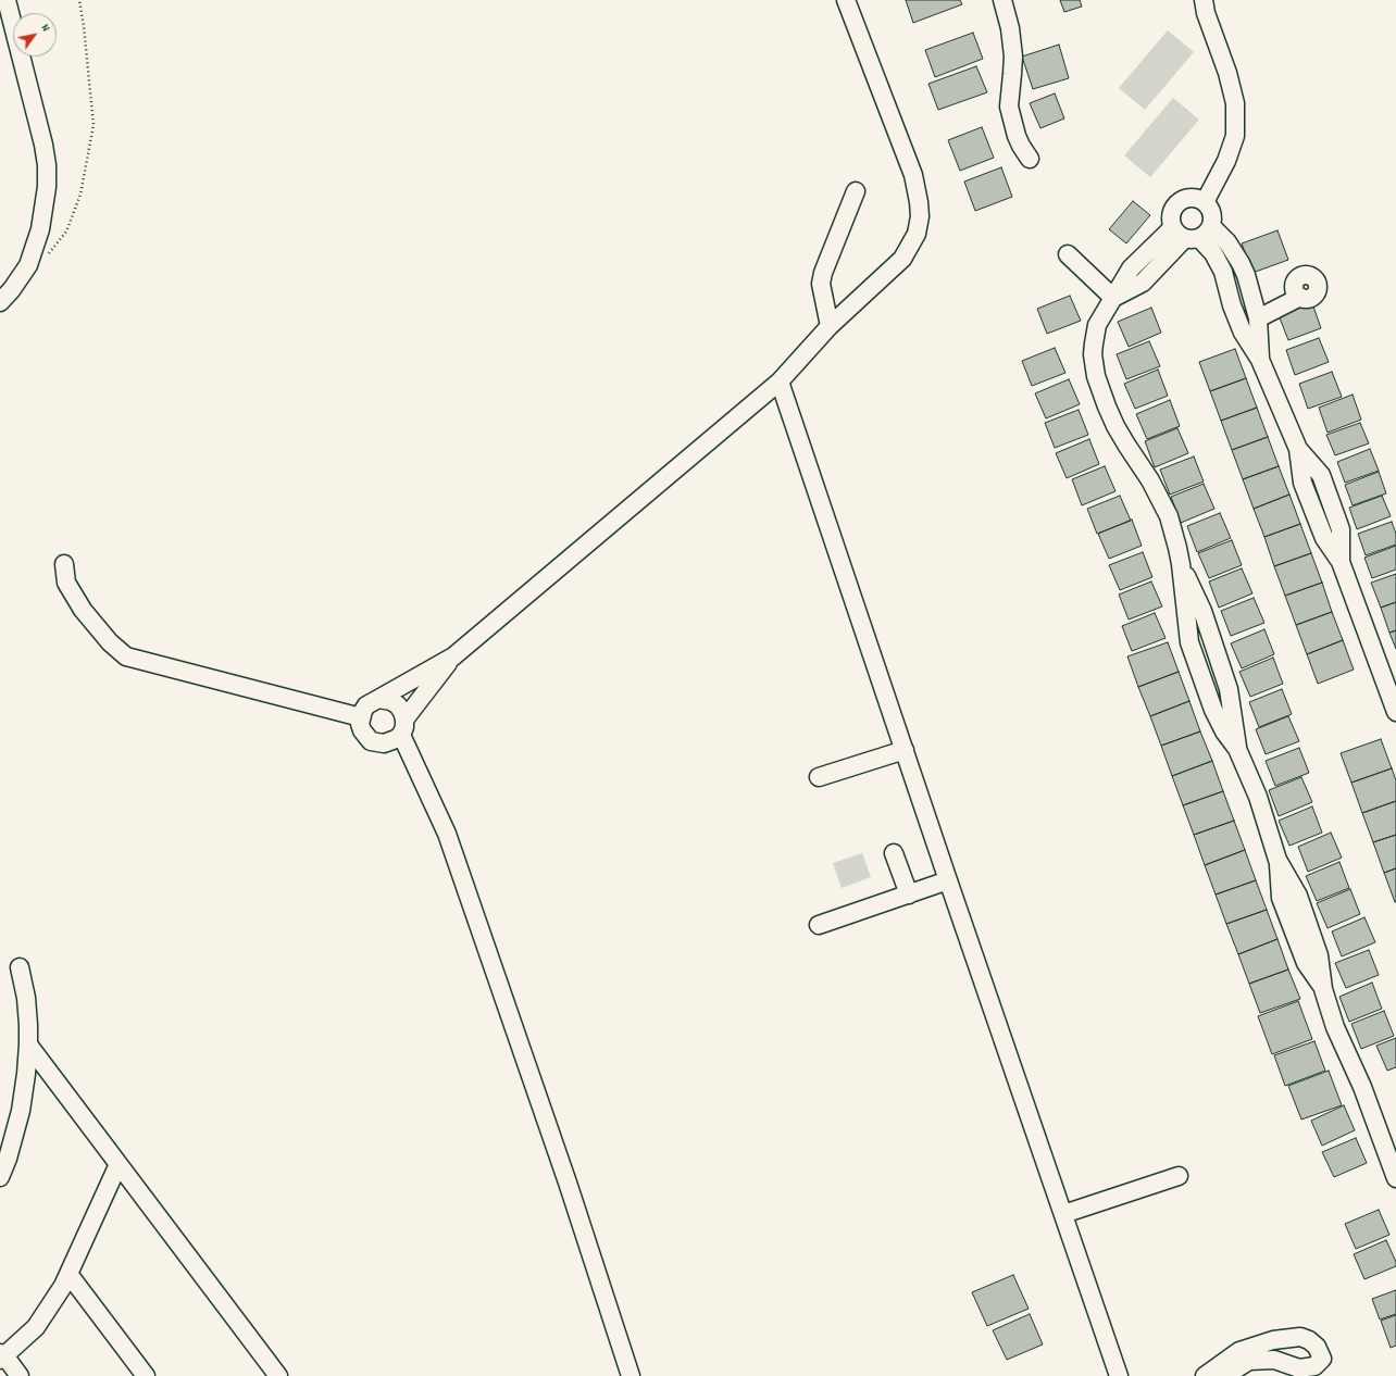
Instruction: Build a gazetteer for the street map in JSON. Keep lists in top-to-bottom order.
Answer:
{
  "north": "top right"
}
